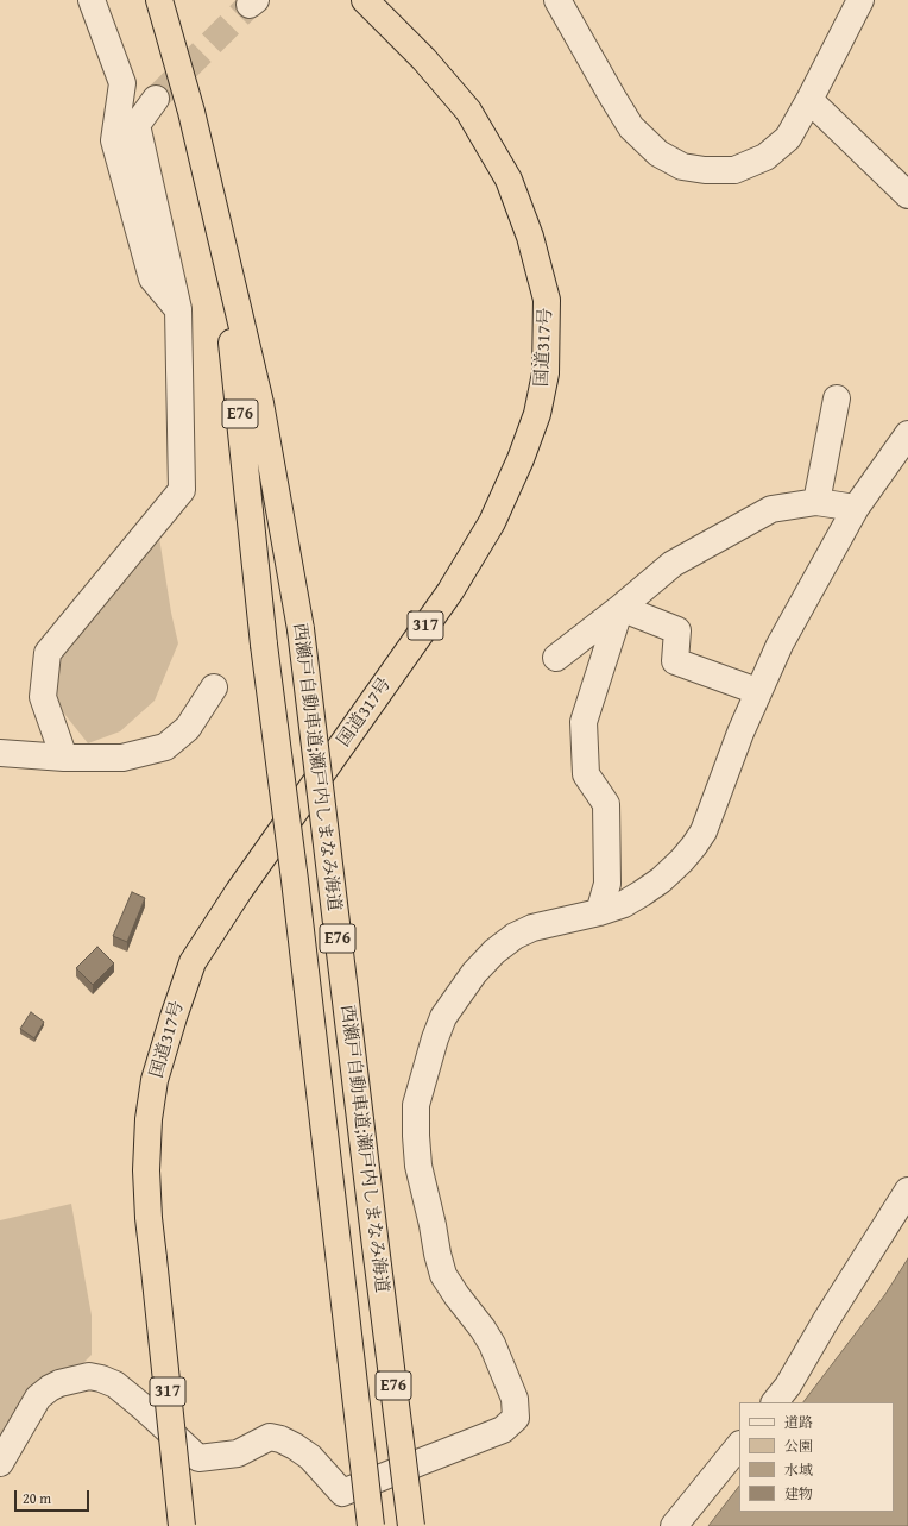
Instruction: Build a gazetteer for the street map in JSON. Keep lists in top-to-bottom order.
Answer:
{
  "streets": {
    "highway": [
      "国道317号",
      "E76",
      "317",
      "西瀬戸自動車道;瀬戸内しまなみ海道"
    ]
  },
  "legend": [
    "道路",
    "公園",
    "水域",
    "建物"
  ],
  "scale_bar": "20 m"
}
